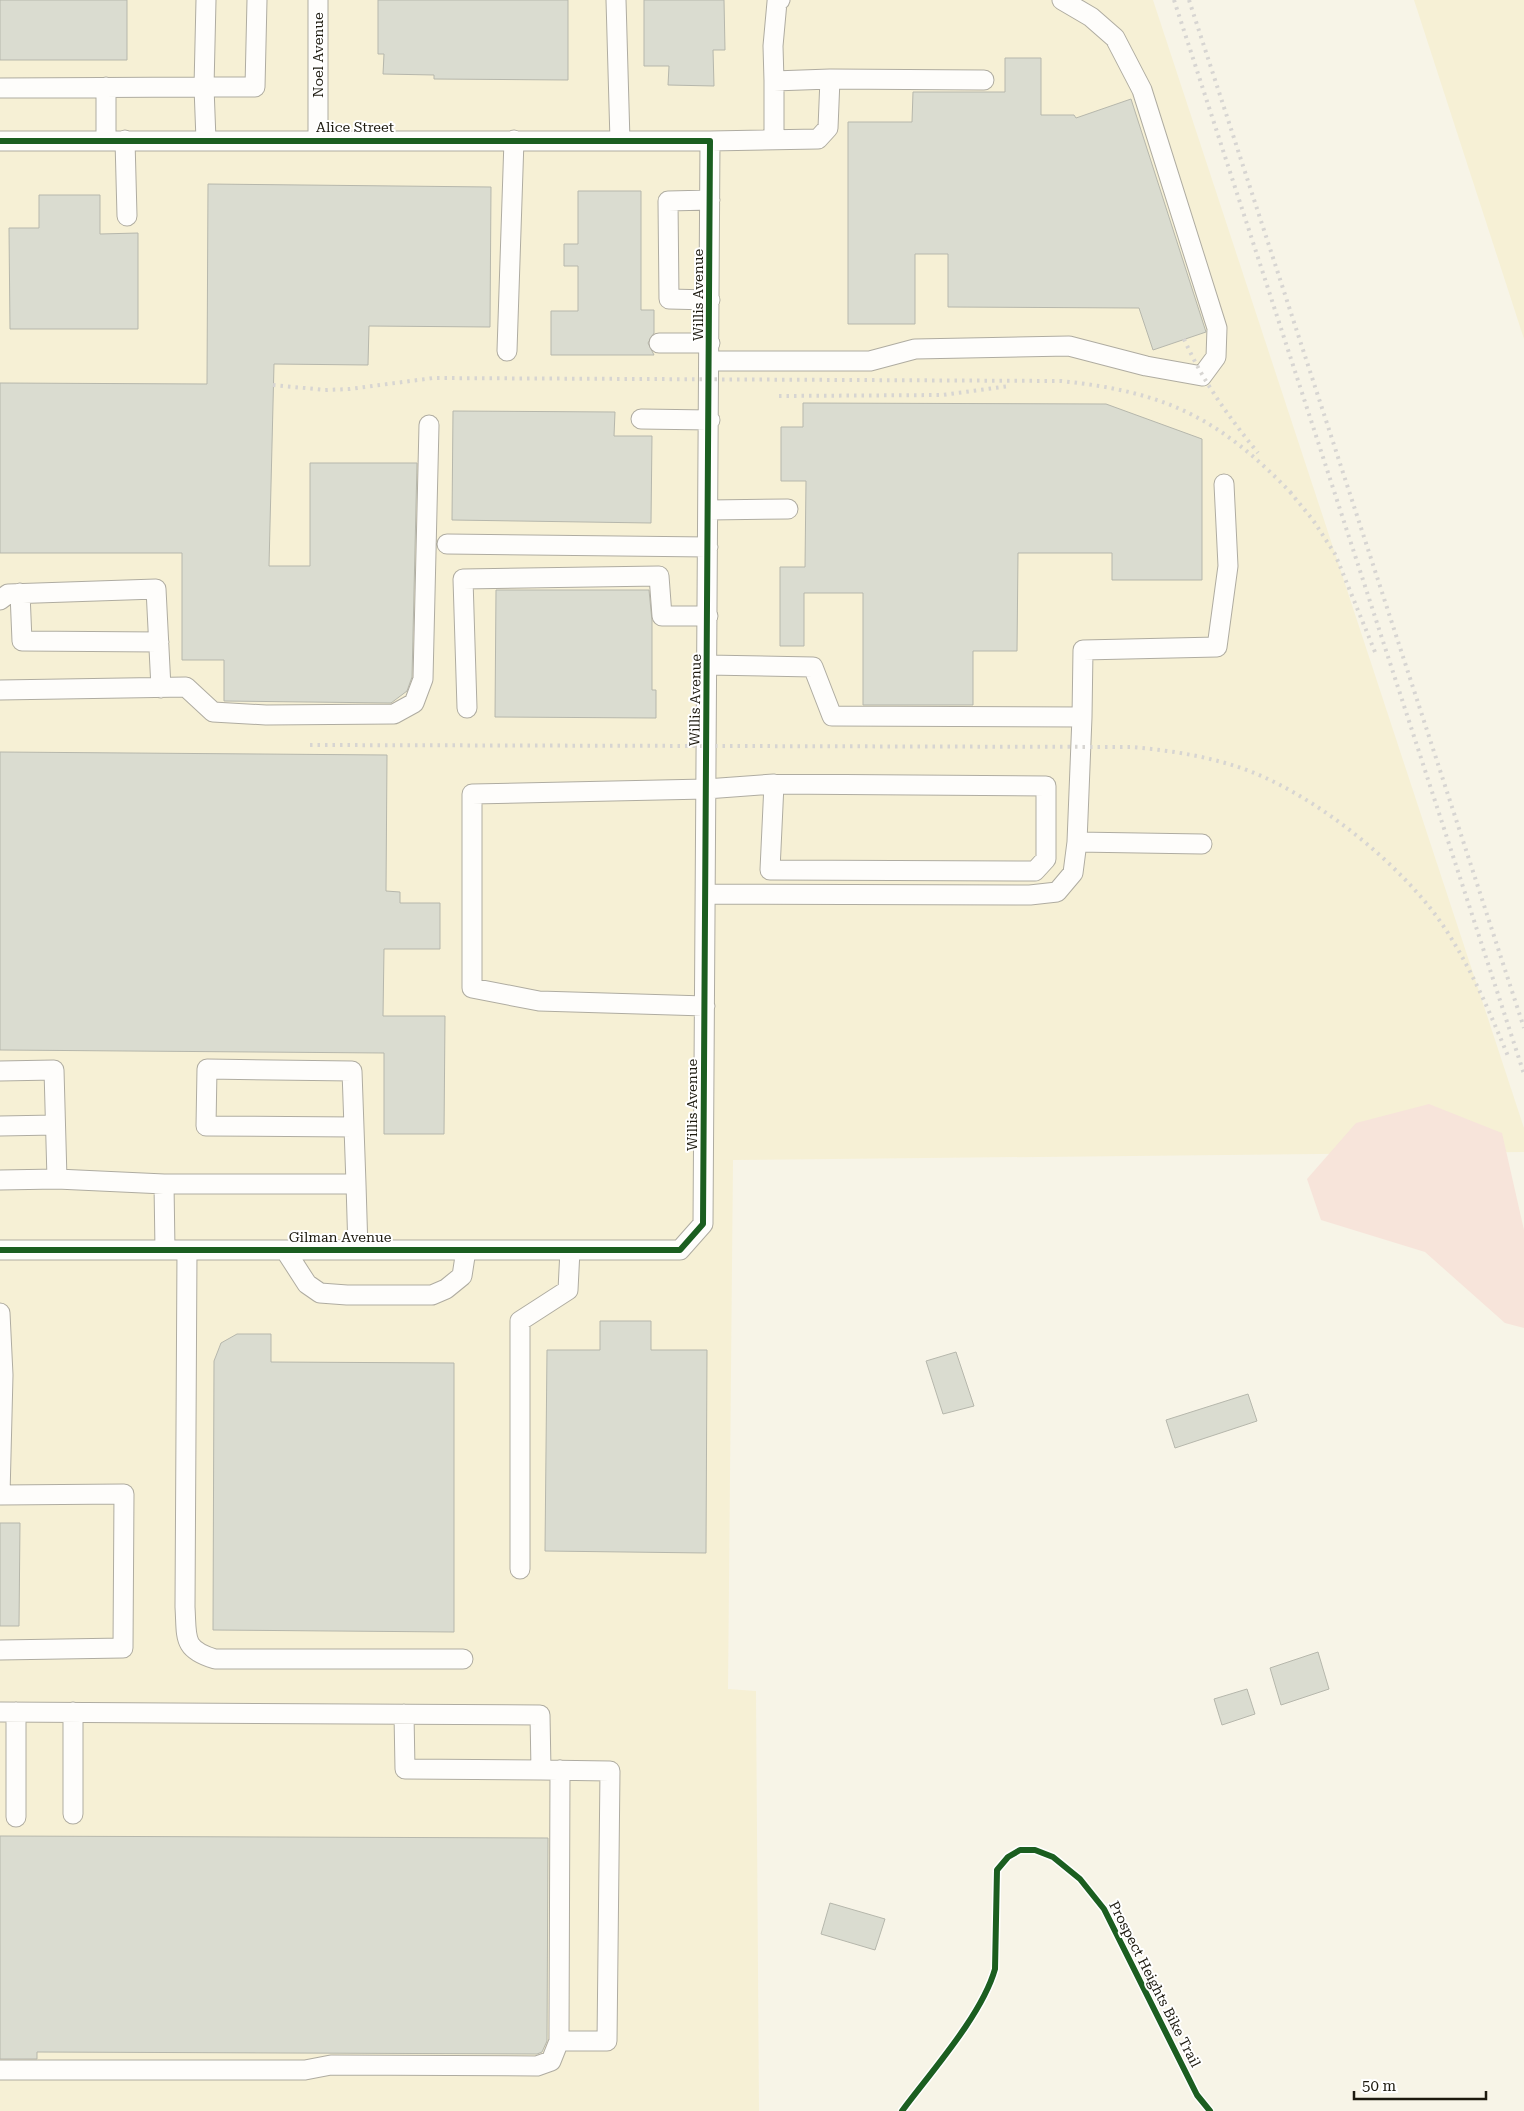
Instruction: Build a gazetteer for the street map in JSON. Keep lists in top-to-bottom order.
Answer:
{
  "streets": {
    "street": [
      "Noel Avenue",
      "Alice Street",
      "Willis Avenue",
      "Gilman Avenue"
    ],
    "cycle path": ["Prospect Heights Bike Trail"]
  },
  "crossings": [
    ["Noel Avenue", "Alice Street"],
    ["Alice Street", "Willis Avenue"],
    ["Willis Avenue", "Gilman Avenue"]
  ],
  "scale_bar": "50 m"
}
